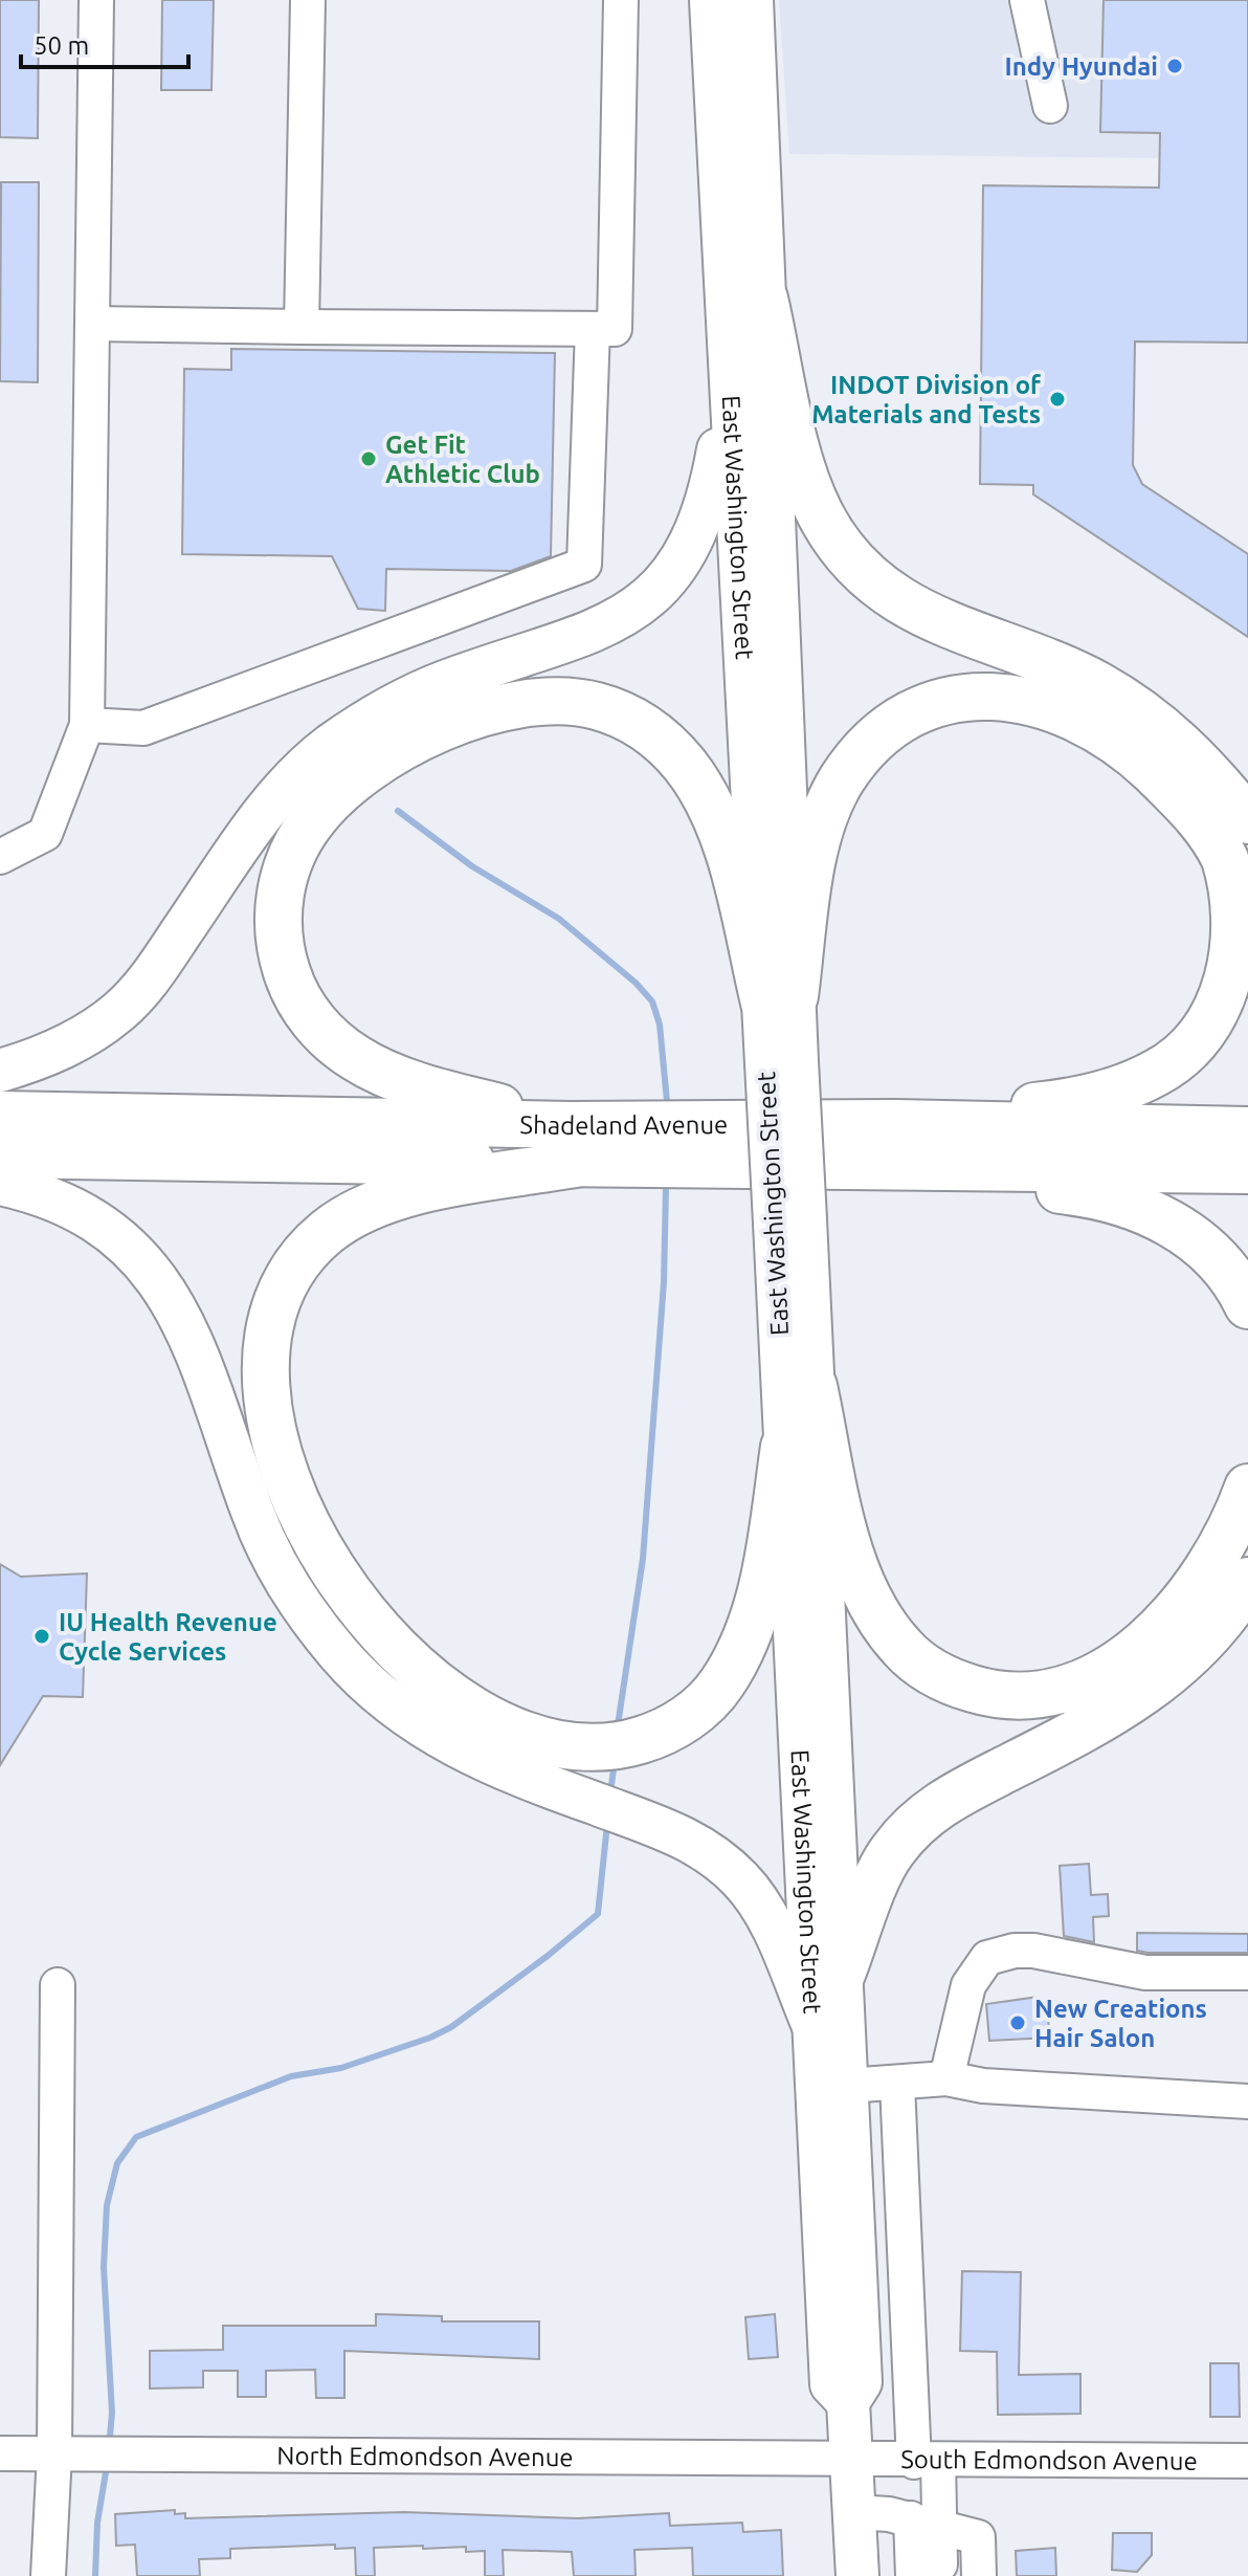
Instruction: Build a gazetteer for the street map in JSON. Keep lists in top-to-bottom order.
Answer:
{
  "streets": {
    "highway": ["Shadeland Avenue"],
    "main road": ["East Washington Street"],
    "street": ["North Edmondson Avenue", "South Edmondson Avenue"]
  },
  "crossings": [
    ["East Washington Street", "North Edmondson Avenue"],
    ["East Washington Street", "South Edmondson Avenue"],
    ["North Edmondson Avenue", "South Edmondson Avenue"]
  ],
  "places": [
    "Indy Hyundai",
    "INDOT Division of Materials and Tests",
    "Get Fit Athletic Club",
    "IU Health Revenue Cycle Services",
    "New Creations Hair Salon"
  ],
  "scale_bar": "50 m"
}
